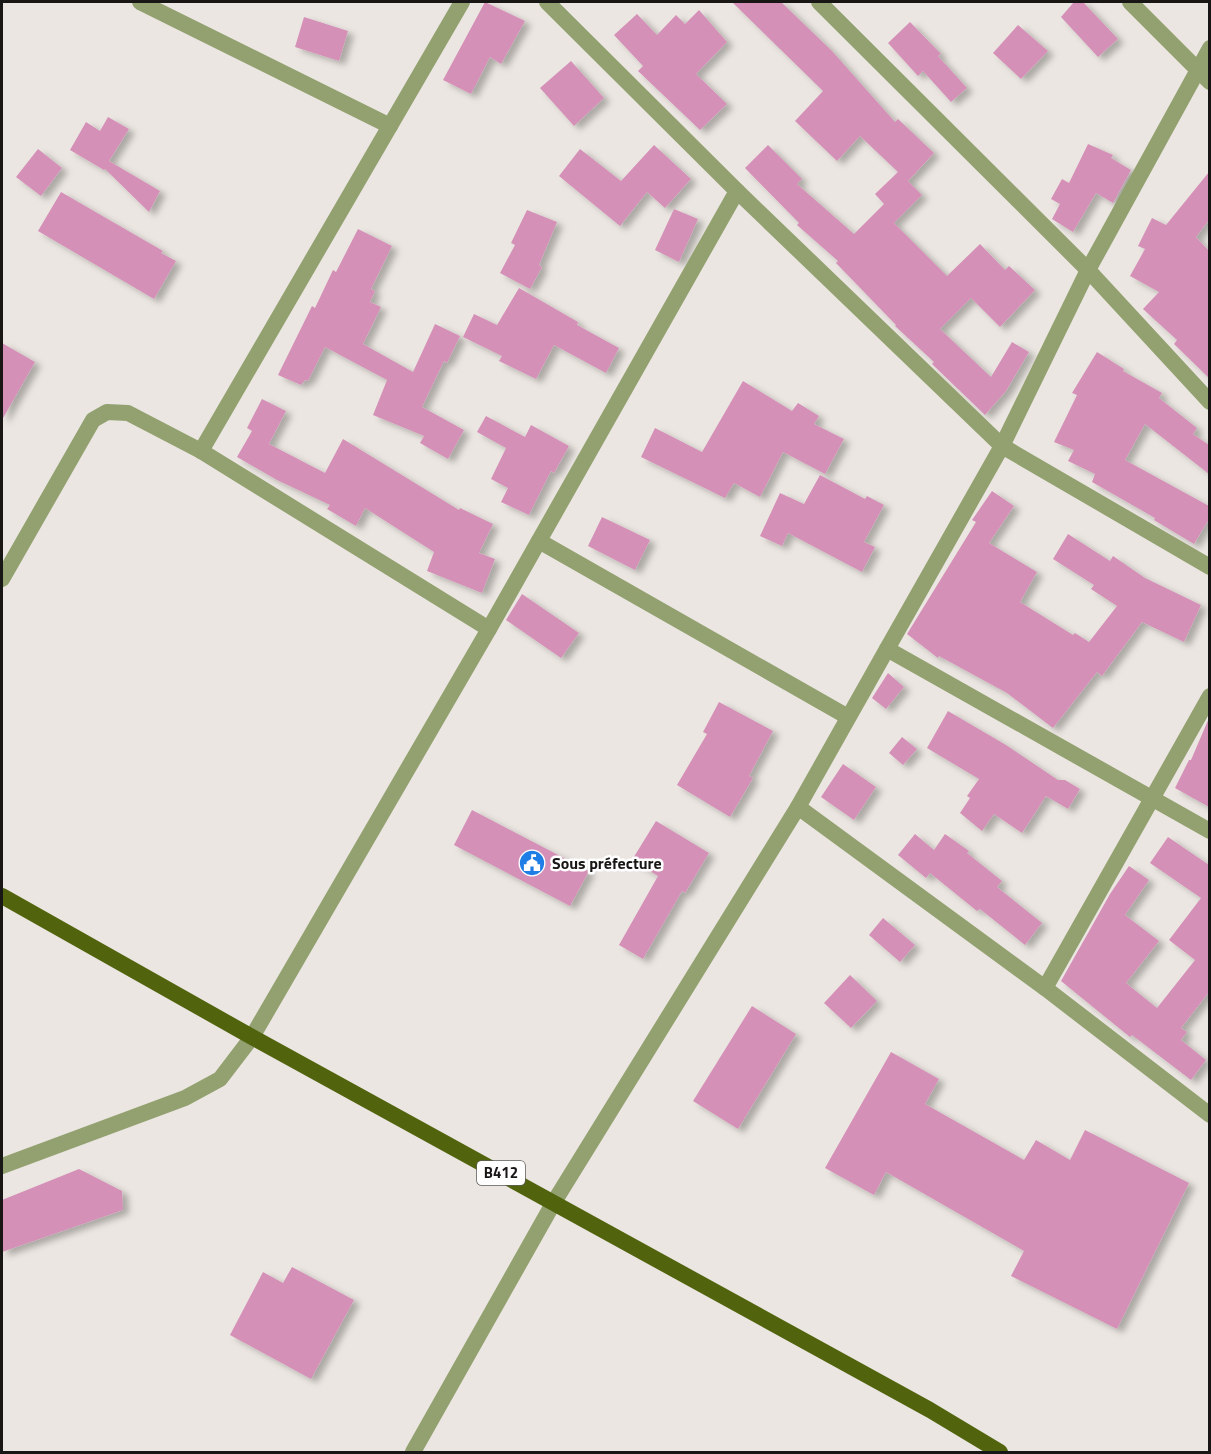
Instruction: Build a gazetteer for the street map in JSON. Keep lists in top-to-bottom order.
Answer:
{
  "streets": {
    "main road": ["B412"]
  },
  "places": {
    "public building": ["Sous préfecture"]
  }
}
